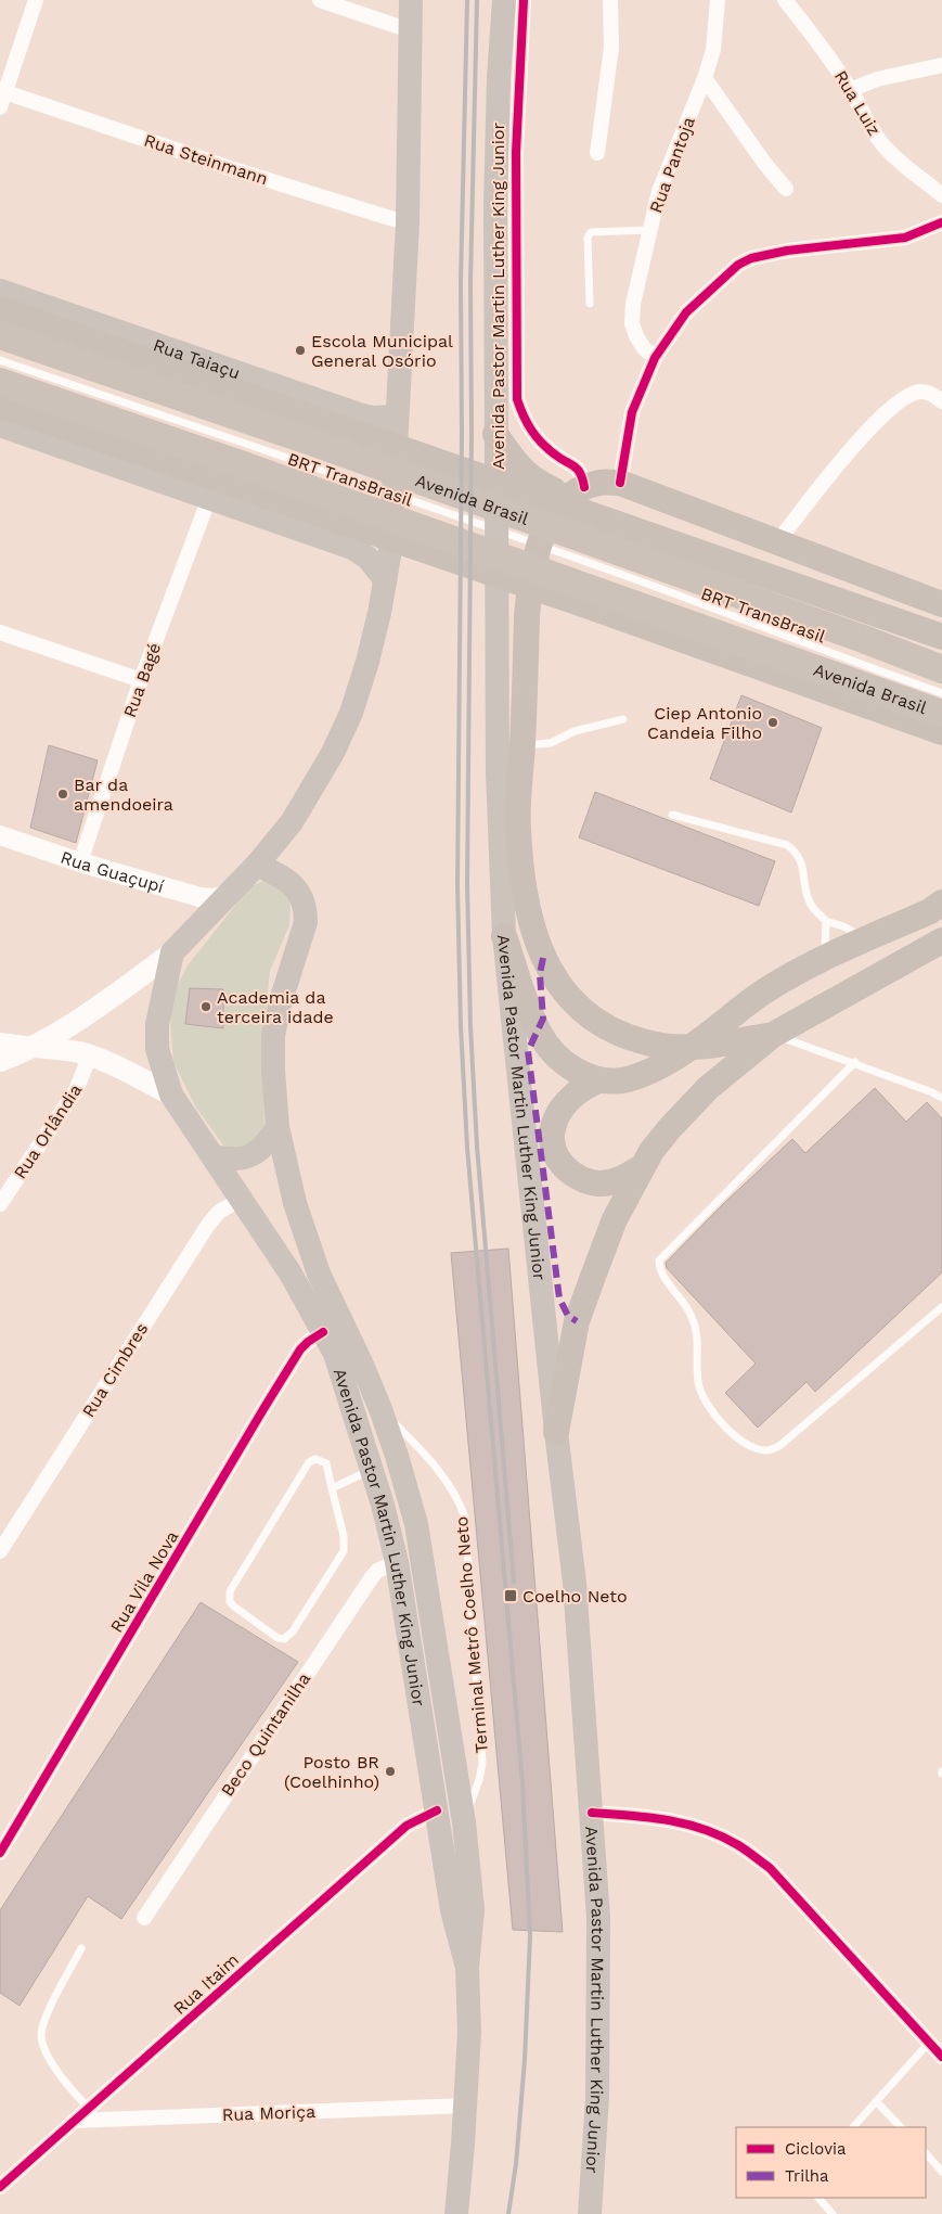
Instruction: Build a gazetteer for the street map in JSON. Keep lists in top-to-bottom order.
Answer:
{
  "streets": {
    "highway": ["Avenida Brasil"],
    "main road": ["Avenida Pastor Martin Luther King Junior", "Rua Taiaçu"],
    "street": [
      "Rua Luiz",
      "Rua Steinmann",
      "Rua Pantoja",
      "Rua Bagé",
      "Rua Guaçupí",
      "Rua Orlândia",
      "Rua Cimbres",
      "Rua Vila Nova",
      "Beco Quintanilha",
      "Rua Itaim",
      "Rua Moriça"
    ],
    "lane": ["BRT TransBrasil", "Terminal Metrô Coelho Neto"]
  },
  "crossings": [
    ["Avenida Pastor Martin Luther King Junior", "Rua Cimbres"],
    ["Avenida Pastor Martin Luther King Junior", "Rua Vila Nova"],
    ["Avenida Pastor Martin Luther King Junior", "Terminal Metrô Coelho Neto"],
    ["Avenida Pastor Martin Luther King Junior", "Beco Quintanilha"],
    ["Avenida Pastor Martin Luther King Junior", "Rua Itaim"],
    ["Avenida Pastor Martin Luther King Junior", "Rua Moriça"],
    ["BRT TransBrasil", "Avenida Brasil"],
    ["Rua Bagé", "Rua Guaçupí"],
    ["Rua Itaim", "Rua Moriça"]
  ],
  "places": {
    "other": [
      "Escola Municipal General Osório",
      "Ciep Antonio Candeia Filho",
      "Bar da amendoeira",
      "Academia da terceira idade",
      "Posto BR (Coelhinho)"
    ],
    "transit": ["Coelho Neto"]
  },
  "legend": ["Ciclovia", "Trilha"]
}
